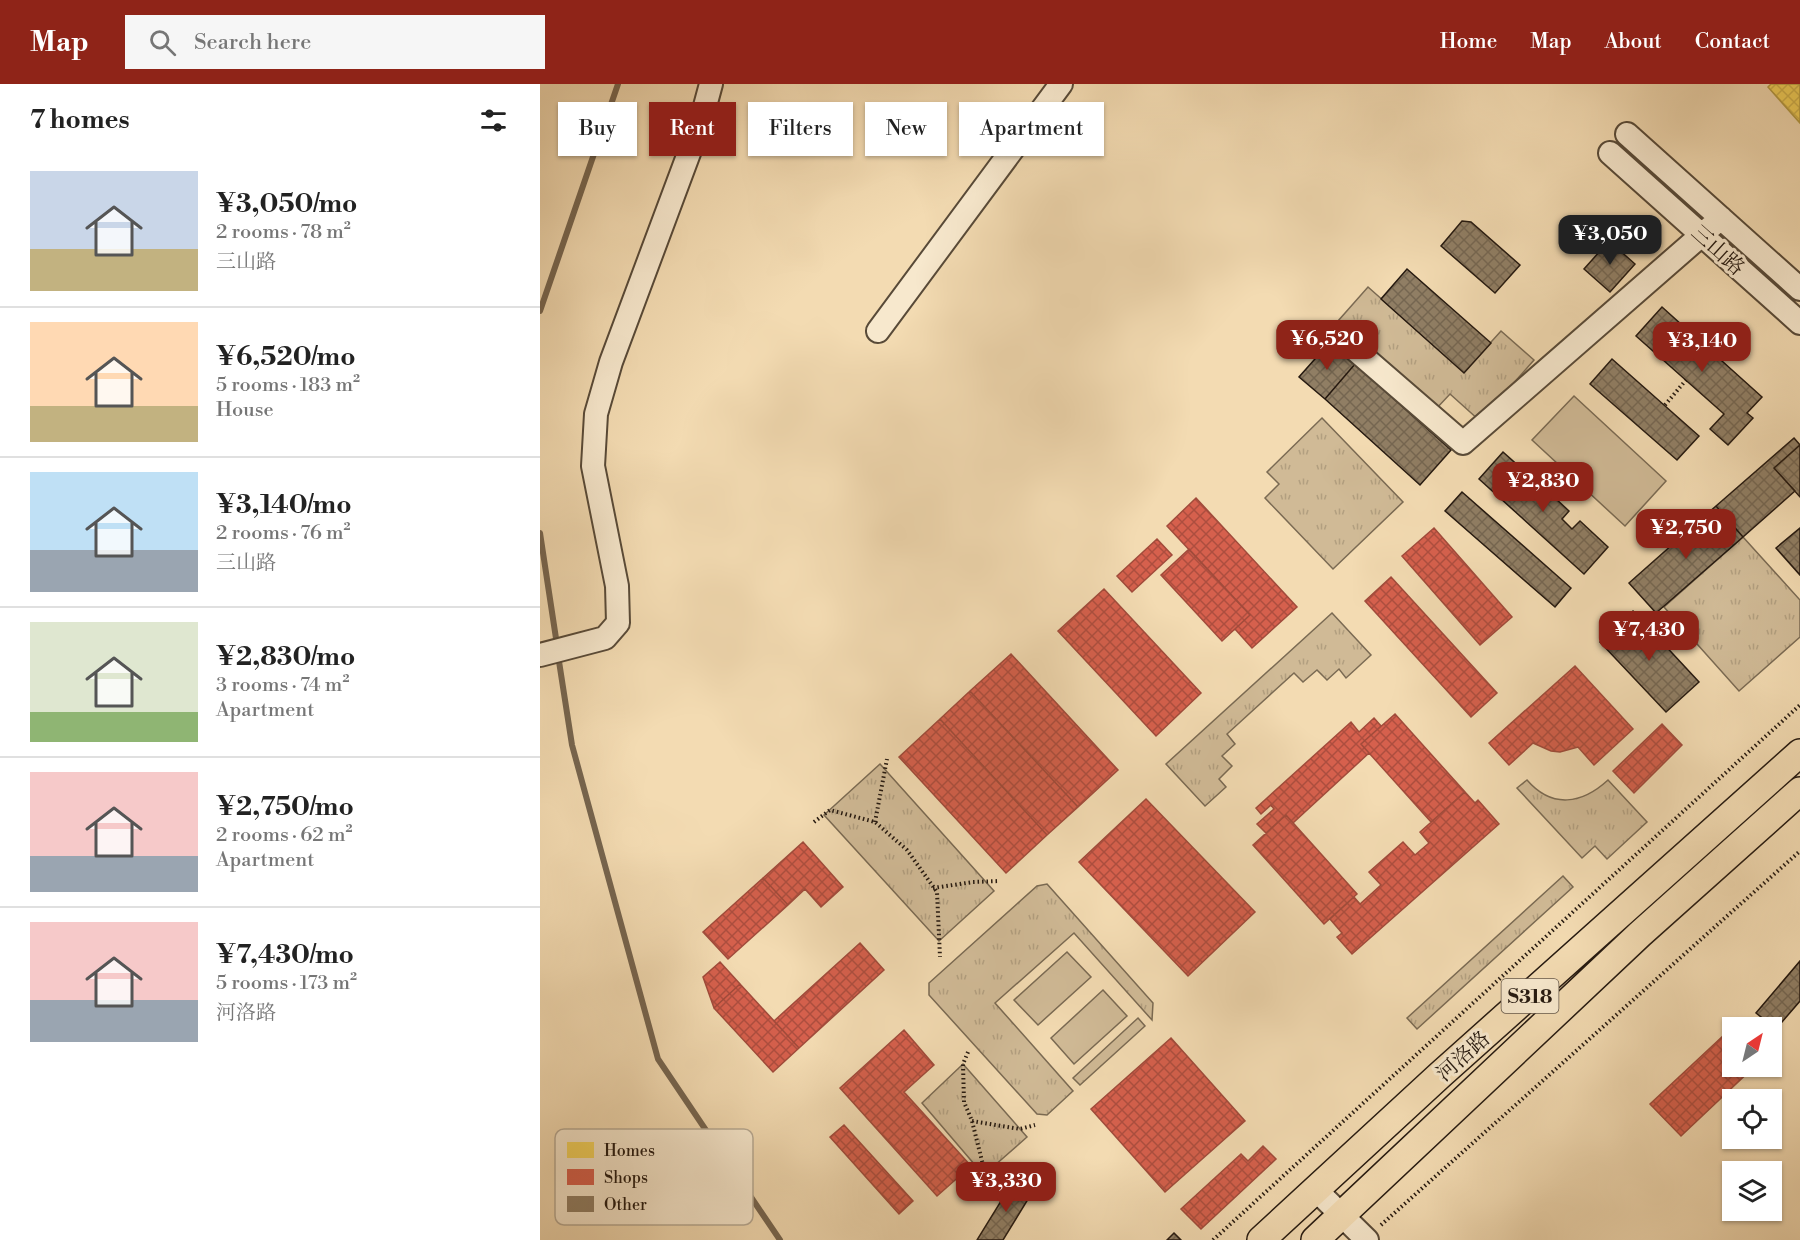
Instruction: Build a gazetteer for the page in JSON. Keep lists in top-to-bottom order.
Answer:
{
  "streets": {
    "main road": ["S318", "河洛路"],
    "street": ["三山路"]
  },
  "legend": ["Homes", "Shops", "Other"],
  "north": "top right",
  "page": {
    "header": "Map",
    "search": "Search here",
    "nav": [
      "Home",
      "Map",
      "About",
      "Contact"
    ],
    "heading": "7 homes",
    "chip": [
      "Buy",
      "Rent",
      "Filters",
      "New",
      "Apartment"
    ],
    "list": [
      {
        "name": "¥3,050/mo",
        "note": "2 rooms · 78 m² · 三山路"
      },
      {
        "name": "¥6,520/mo",
        "note": "5 rooms · 183 m² · House"
      },
      {
        "name": "¥3,140/mo",
        "note": "2 rooms · 76 m² · 三山路"
      },
      {
        "name": "¥2,830/mo",
        "note": "3 rooms · 74 m² · Apartment"
      },
      {
        "name": "¥2,750/mo",
        "note": "2 rooms · 62 m² · Apartment"
      },
      {
        "name": "¥7,430/mo",
        "note": "5 rooms · 173 m² · 河洛路"
      }
    ],
    "price": [
      "¥3,050",
      "¥6,520",
      "¥3,140",
      "¥2,830",
      "¥2,750",
      "¥7,430",
      "¥3,330"
    ]
  }
}
